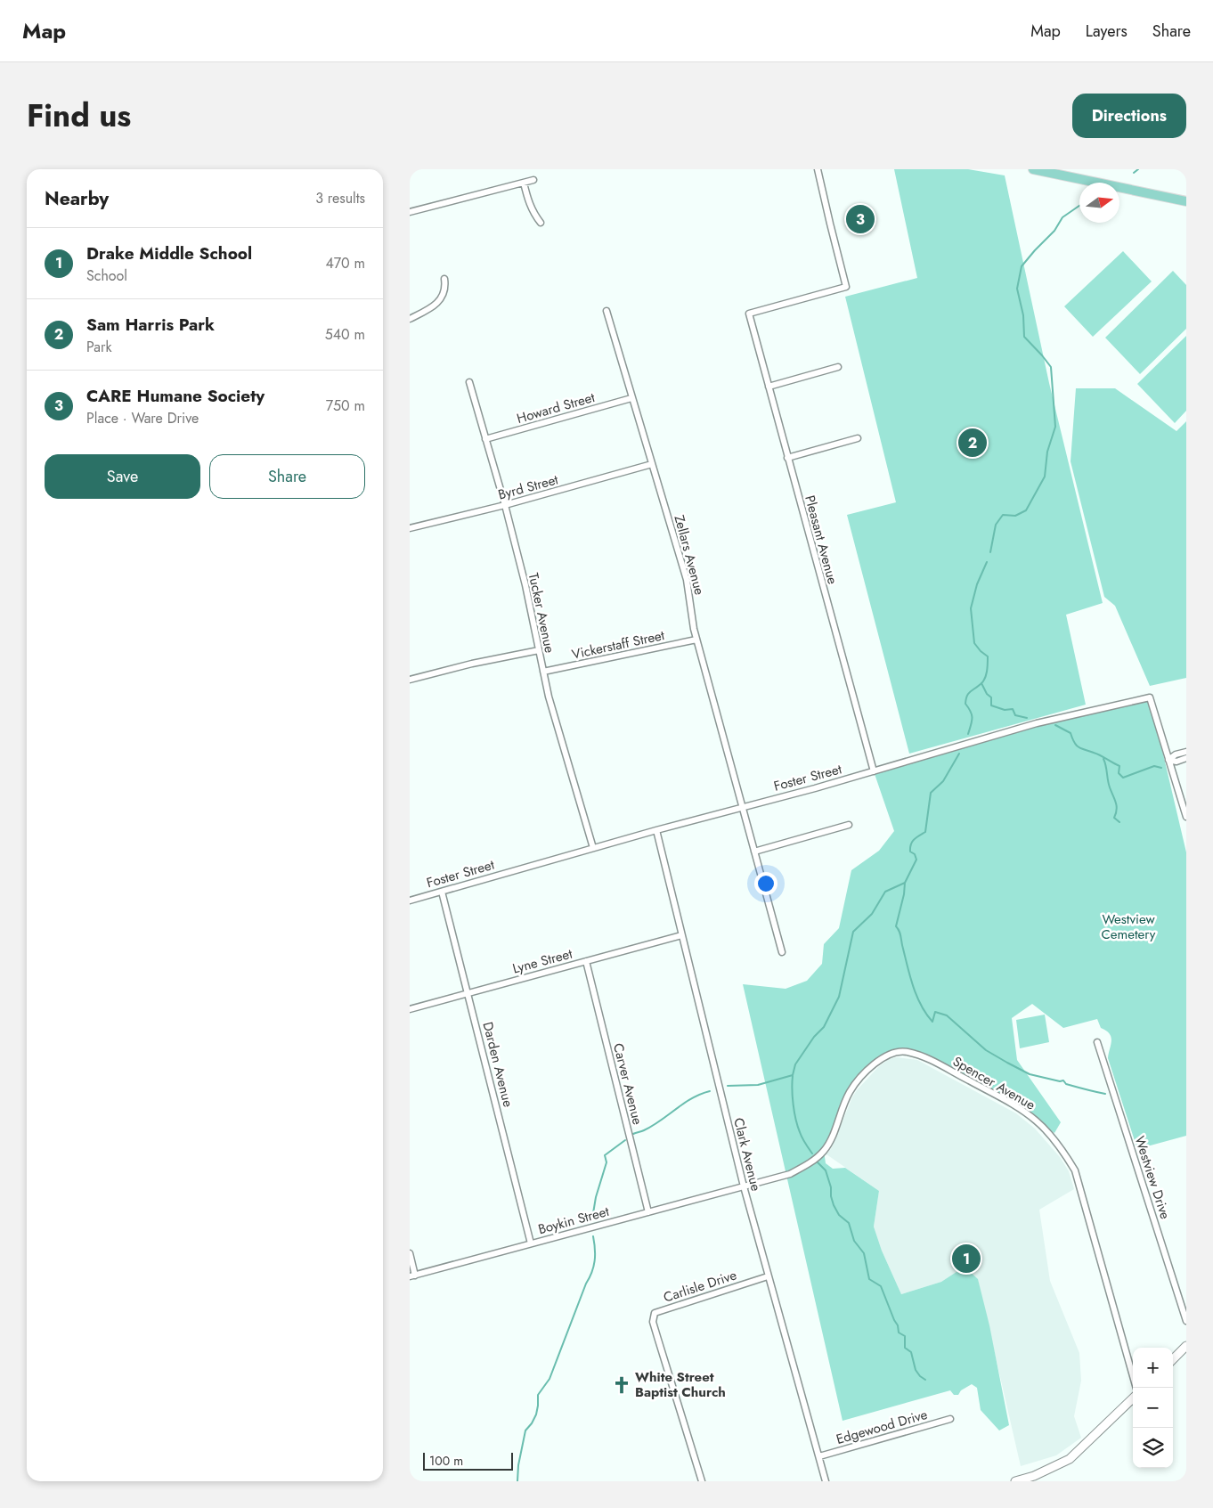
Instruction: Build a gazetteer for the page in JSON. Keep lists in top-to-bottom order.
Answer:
{
  "streets": {
    "street": [
      "Howard Street",
      "Byrd Street",
      "Pleasant Avenue",
      "Zellars Avenue",
      "Tucker Avenue",
      "Vickerstaff Street",
      "Foster Street",
      "Lyne Street",
      "Darden Avenue",
      "Spencer Avenue",
      "Carver Avenue",
      "Clark Avenue",
      "Westview Drive",
      "Boykin Street",
      "Carlisle Drive",
      "Edgewood Drive"
    ]
  },
  "crossings": [
    ["Howard Street", "Zellars Avenue"],
    ["Howard Street", "Tucker Avenue"],
    ["Byrd Street", "Zellars Avenue"],
    ["Byrd Street", "Tucker Avenue"],
    ["Pleasant Avenue", "Foster Street"],
    ["Zellars Avenue", "Vickerstaff Street"],
    ["Zellars Avenue", "Foster Street"],
    ["Tucker Avenue", "Vickerstaff Street"],
    ["Tucker Avenue", "Foster Street"],
    ["Foster Street", "Darden Avenue"],
    ["Foster Street", "Clark Avenue"],
    ["Lyne Street", "Darden Avenue"],
    ["Lyne Street", "Carver Avenue"],
    ["Lyne Street", "Clark Avenue"],
    ["Darden Avenue", "Boykin Street"],
    ["Spencer Avenue", "Clark Avenue"],
    ["Spencer Avenue", "Boykin Street"],
    ["Carver Avenue", "Boykin Street"],
    ["Clark Avenue", "Boykin Street"],
    ["Clark Avenue", "Carlisle Drive"],
    ["Clark Avenue", "Edgewood Drive"]
  ],
  "parks": ["Westview Cemetery"],
  "places": {
    "church": ["White Street Baptist Church"]
  },
  "scale_bar": "100 m",
  "north": "right",
  "page": {
    "header": "Map",
    "nav": ["Map", "Layers", "Share"],
    "title": "Find us",
    "buttons": [
      "Directions",
      ["Save", "Share"]
    ],
    "heading": ["Nearby", "3 results"],
    "pins": ["3", "2", "1"],
    "list": [
      {
        "mark": "1",
        "name": "Drake Middle School",
        "note": "School",
        "value": "470 m"
      },
      {
        "mark": "2",
        "name": "Sam Harris Park",
        "note": "Park",
        "value": "540 m"
      },
      {
        "mark": "3",
        "name": "CARE Humane Society",
        "note": "Place · Ware Drive",
        "value": "750 m"
      }
    ],
    "map_buttons": ["+", "−"],
    "scale": "100 m"
  }
}
